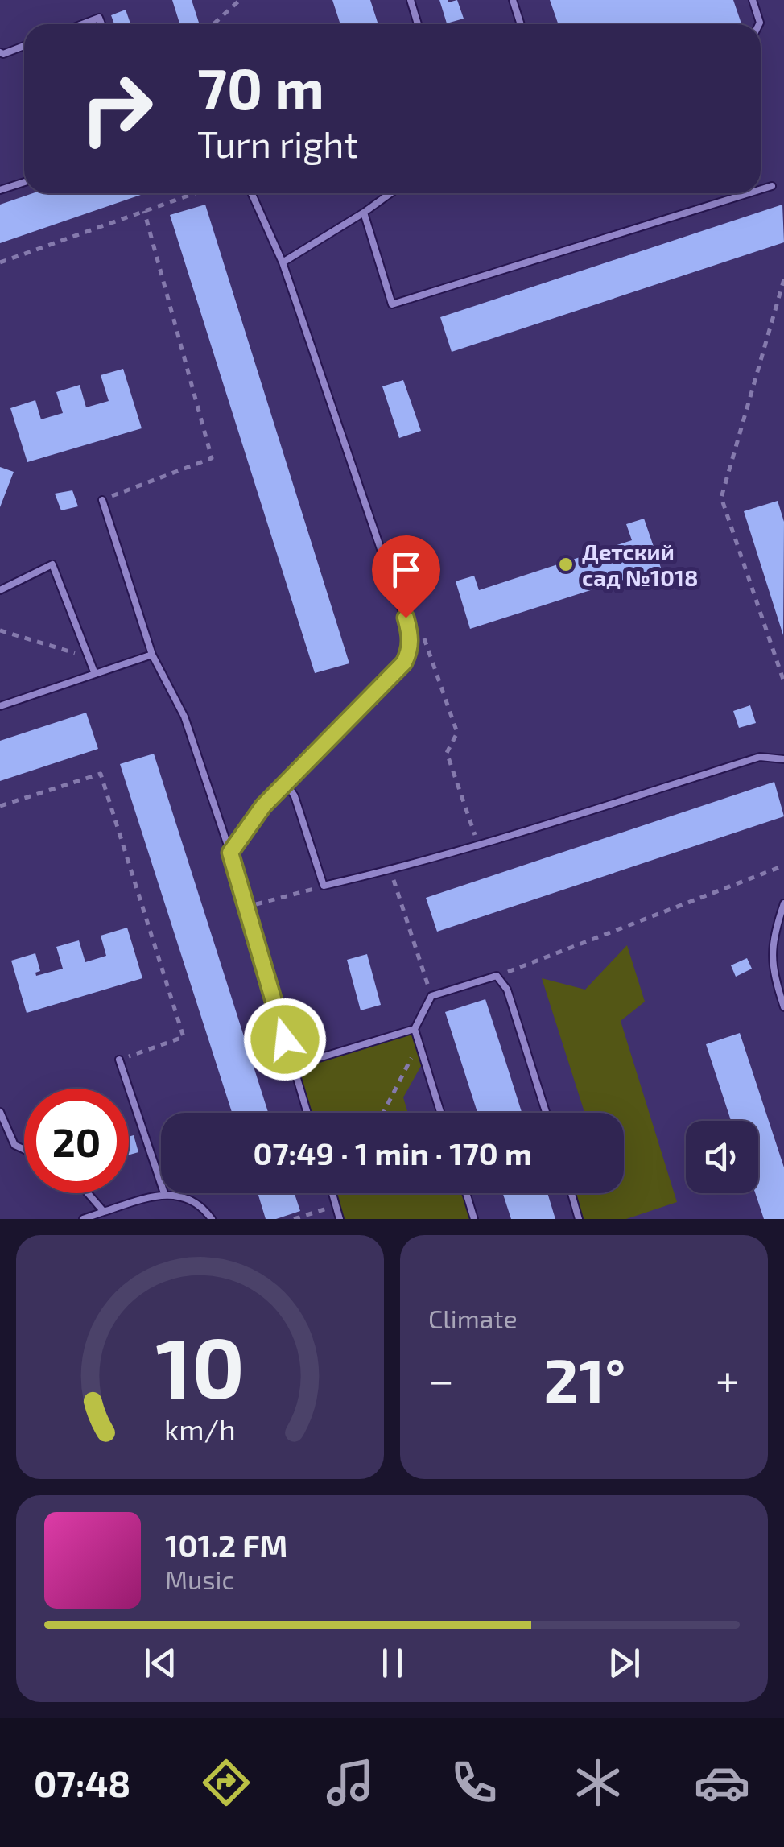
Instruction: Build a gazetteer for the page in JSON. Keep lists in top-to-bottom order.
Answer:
{
  "places": ["Детский сад №1018"],
  "page": {
    "turn": ["70 m", "Turn right"],
    "limit": "20",
    "trip": "07:49 · 1 min · 170 m",
    "tile": "Climate",
    "heat": ["−", "21°", "+"],
    "song": ["101.2 FM", "Music"],
    "tabs": "07:48",
    "gauge": ["10", "km/h"]
  }
}
